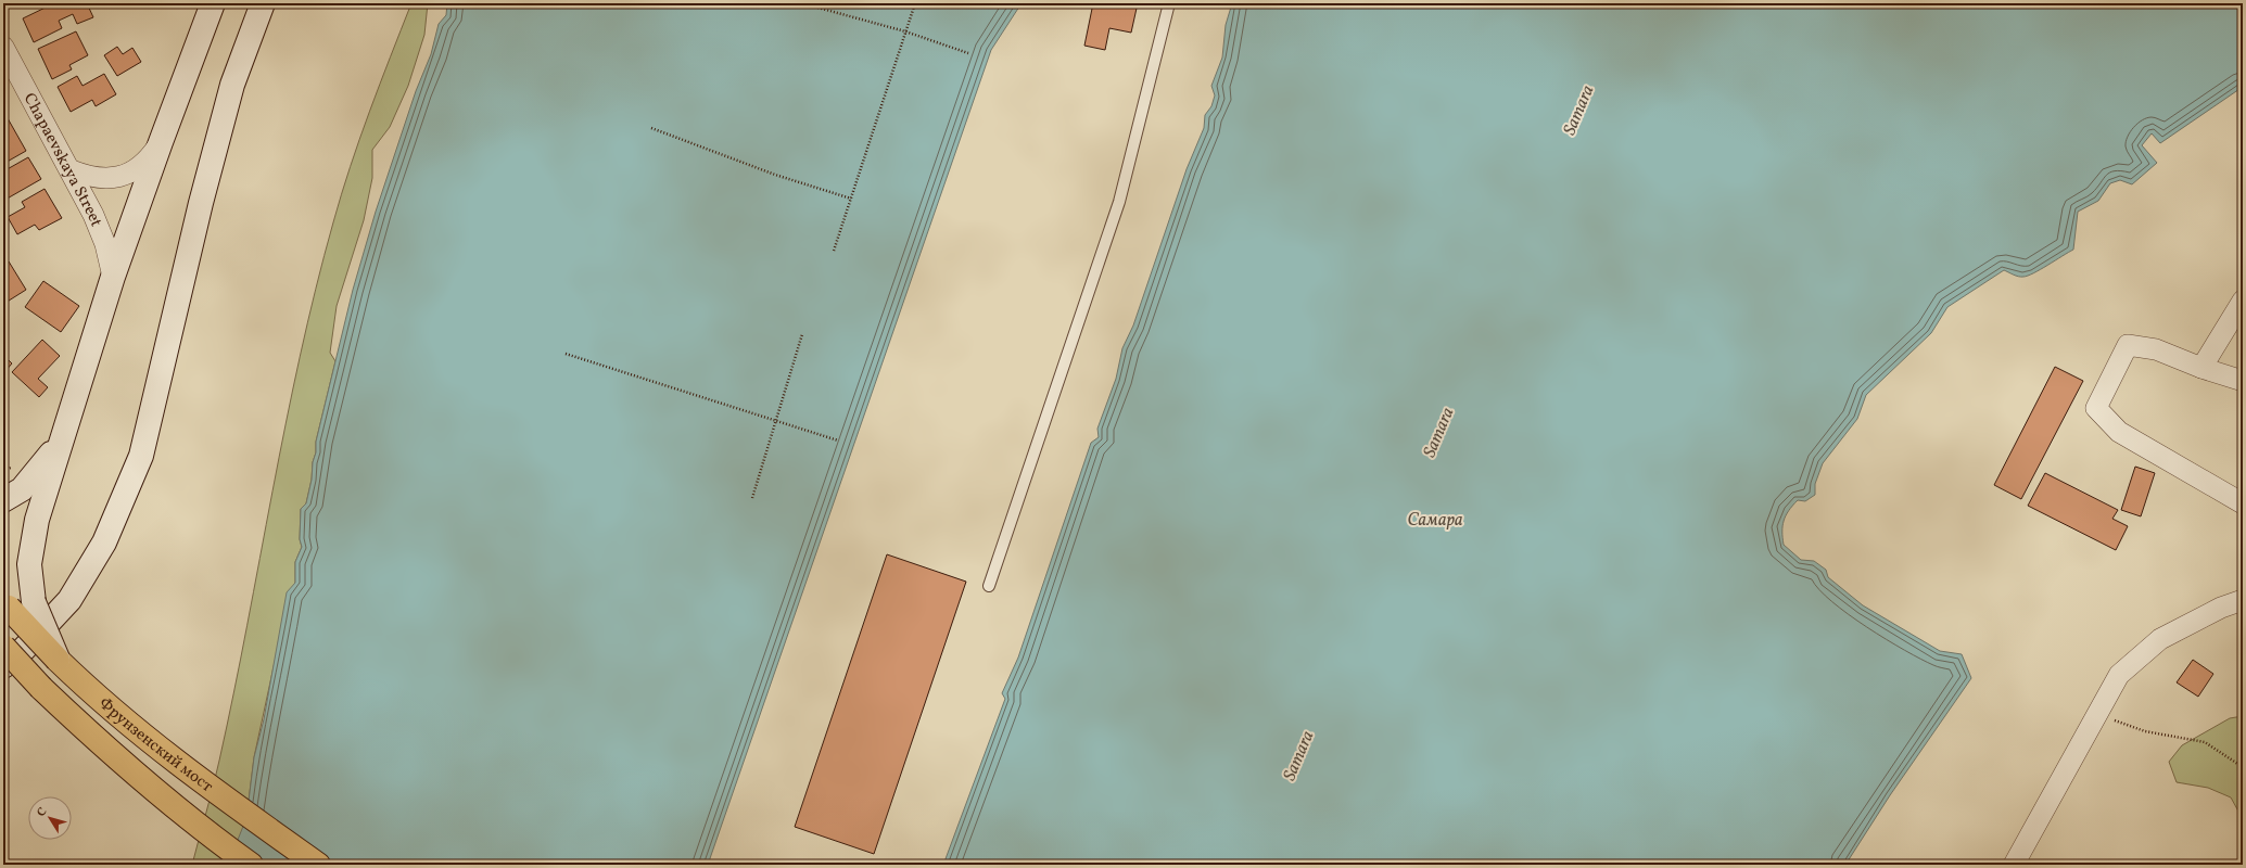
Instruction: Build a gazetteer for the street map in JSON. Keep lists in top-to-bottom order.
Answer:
{
  "streets": {
    "main road": ["Фрунзенский мост"],
    "street": ["Chapaevskaya Street"]
  },
  "water": ["Samara", "Самара"],
  "north": "top left"
}
